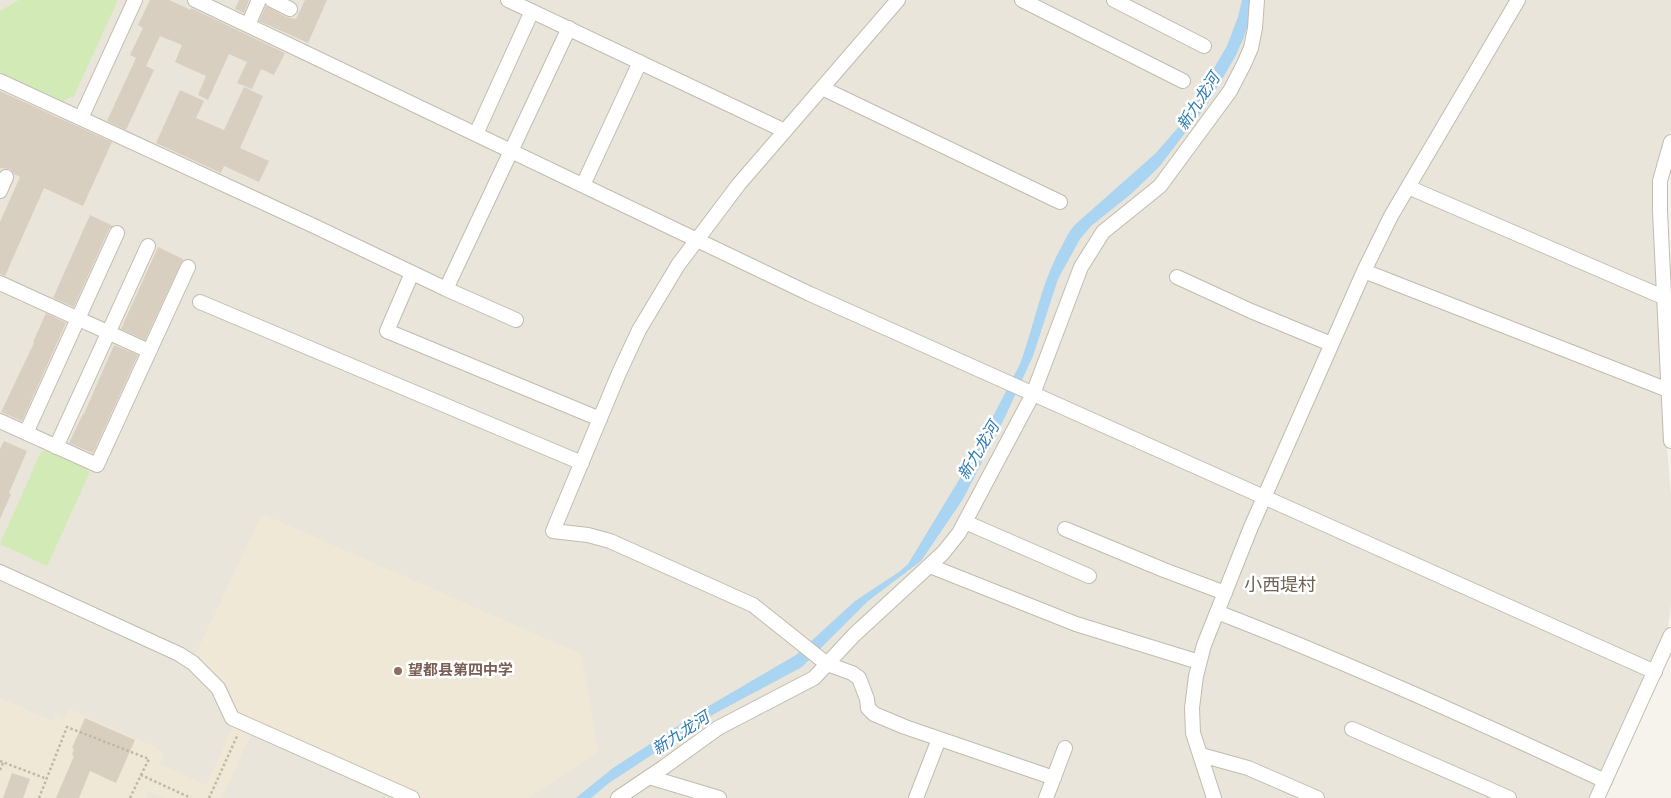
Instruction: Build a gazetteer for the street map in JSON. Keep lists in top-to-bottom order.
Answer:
{
  "districts": ["小西堤村"],
  "water": ["新九龙河"],
  "places": ["望都县第四中学"]
}
